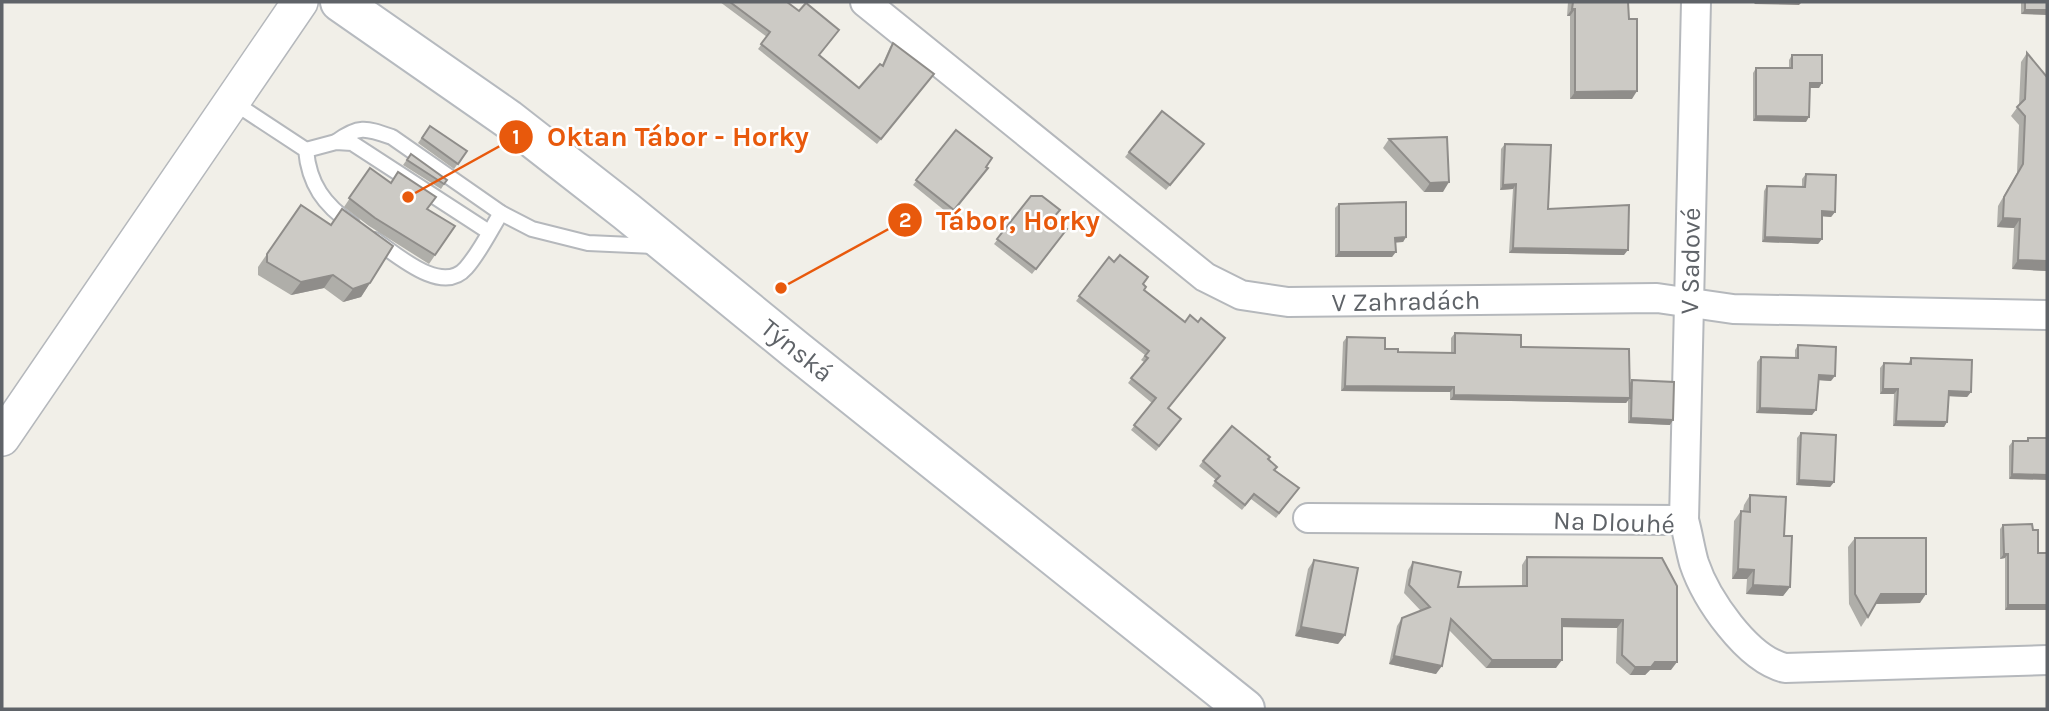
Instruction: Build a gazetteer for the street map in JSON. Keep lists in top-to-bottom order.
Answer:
{
  "streets": {
    "main road": ["Týnská"],
    "street": ["V Sadové", "V Zahradách", "Na Dlouhé"]
  },
  "crossings": [
    ["V Sadové", "V Zahradách"],
    ["V Sadové", "Na Dlouhé"]
  ],
  "places": ["Oktan Tábor - Horky", "Tábor, Horky"]
}
